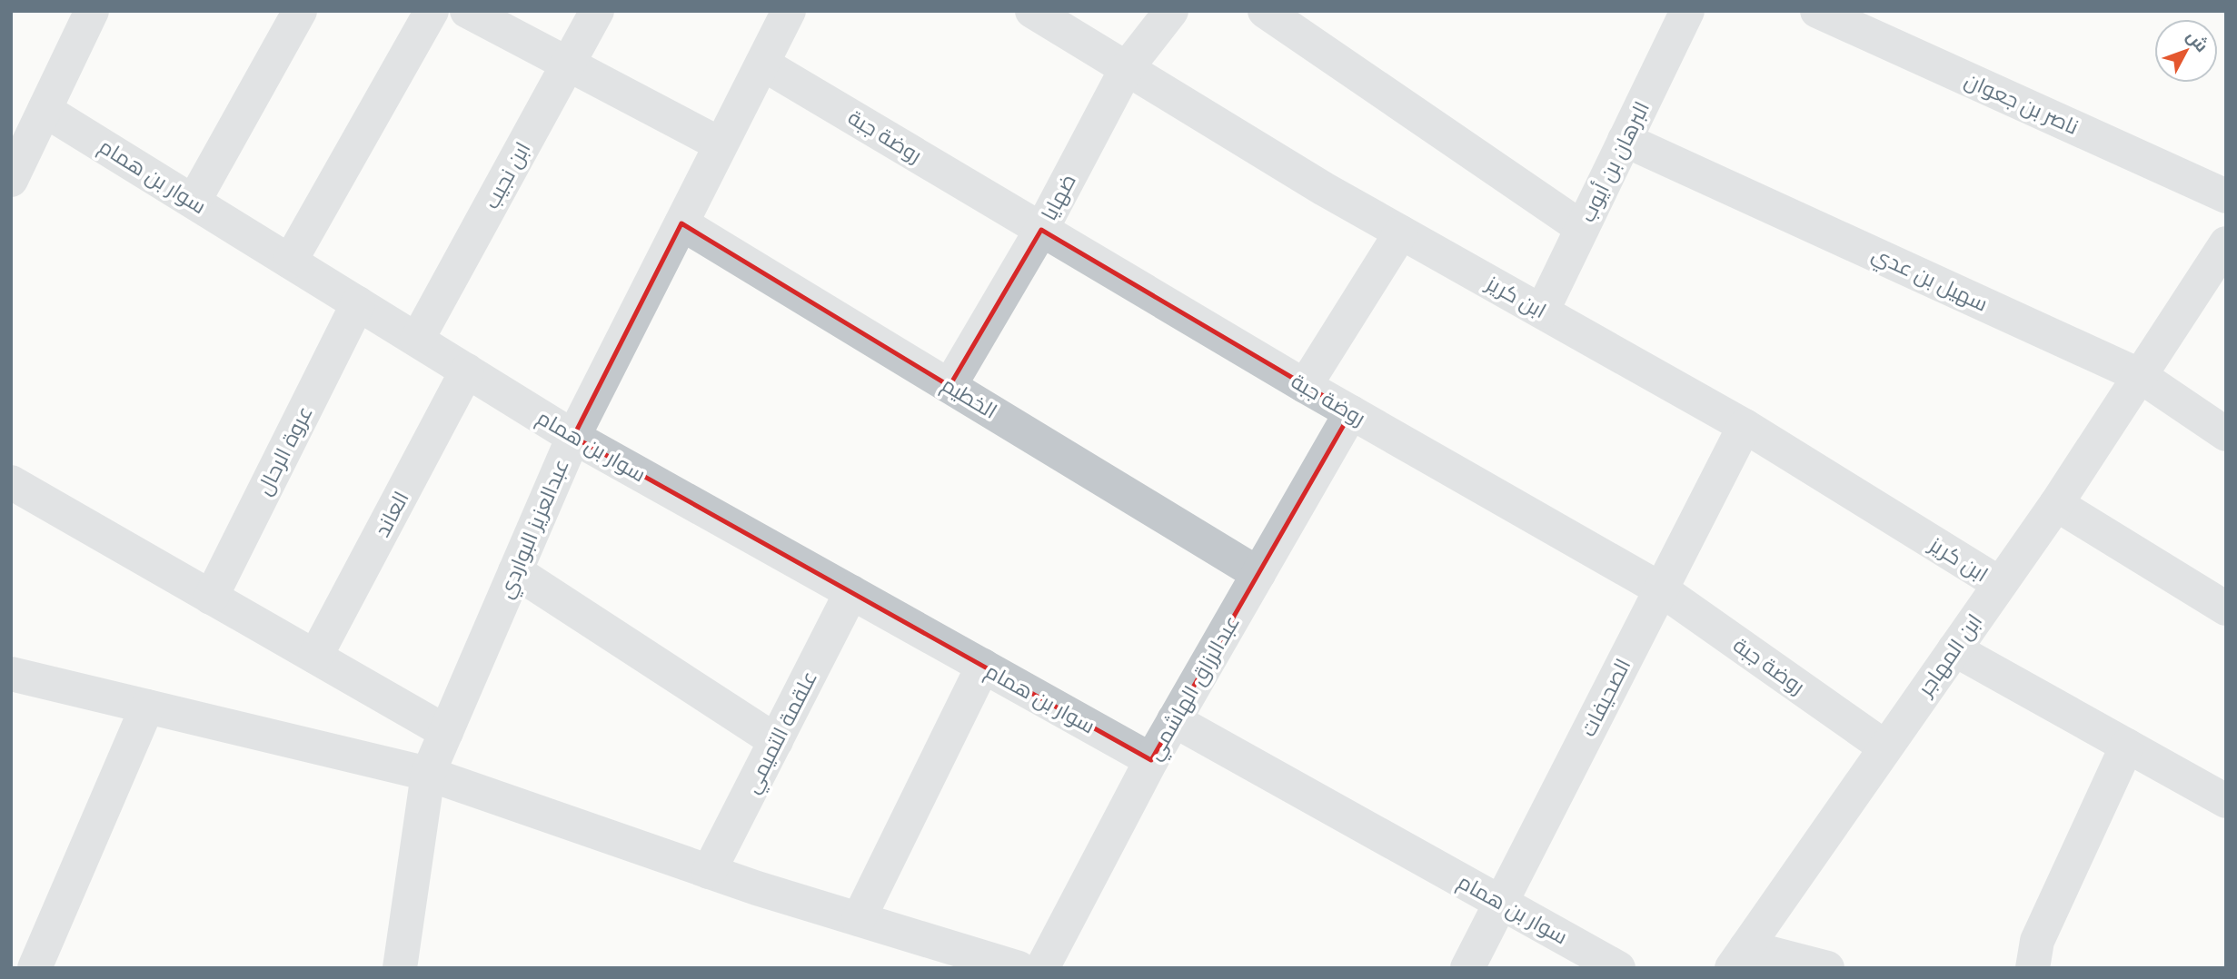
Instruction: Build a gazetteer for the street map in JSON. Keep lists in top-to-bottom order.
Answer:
{
  "streets": {
    "street": [
      "ناصر بن جعوان",
      "روضة جبة",
      "البرهان بن أيوب",
      "ابن نجيب",
      "سوار بن همام",
      "ضهايا",
      "سهيل بن عدي",
      "ابن كريز",
      "الخطيم",
      "عروة الرحال",
      "العاند",
      "عبدالعزيز البواردي",
      "ابن المهاجر",
      "عبدالرزاق الهاشمي",
      "الصحيفات",
      "علقمة التميمي"
    ]
  },
  "crossings": [
    ["روضة جبة", "ضهايا"],
    ["روضة جبة", "عبدالعزيز البواردي"],
    ["روضة جبة", "ابن المهاجر"],
    ["روضة جبة", "عبدالرزاق الهاشمي"],
    ["روضة جبة", "الصحيفات"],
    ["البرهان بن أيوب", "سهيل بن عدي"],
    ["البرهان بن أيوب", "ابن كريز"],
    ["ابن نجيب", "سوار بن همام"],
    ["سوار بن همام", "عروة الرحال"],
    ["سوار بن همام", "العاند"],
    ["سوار بن همام", "عبدالعزيز البواردي"],
    ["سوار بن همام", "عبدالرزاق الهاشمي"],
    ["سوار بن همام", "الصحيفات"],
    ["سوار بن همام", "علقمة التميمي"],
    ["ضهايا", "ابن كريز"],
    ["ضهايا", "الخطيم"],
    ["سهيل بن عدي", "ابن المهاجر"],
    ["ابن كريز", "ابن المهاجر"],
    ["ابن كريز", "الصحيفات"],
    ["الخطيم", "عبدالعزيز البواردي"],
    ["الخطيم", "عبدالرزاق الهاشمي"]
  ],
  "north": "top right"
}
